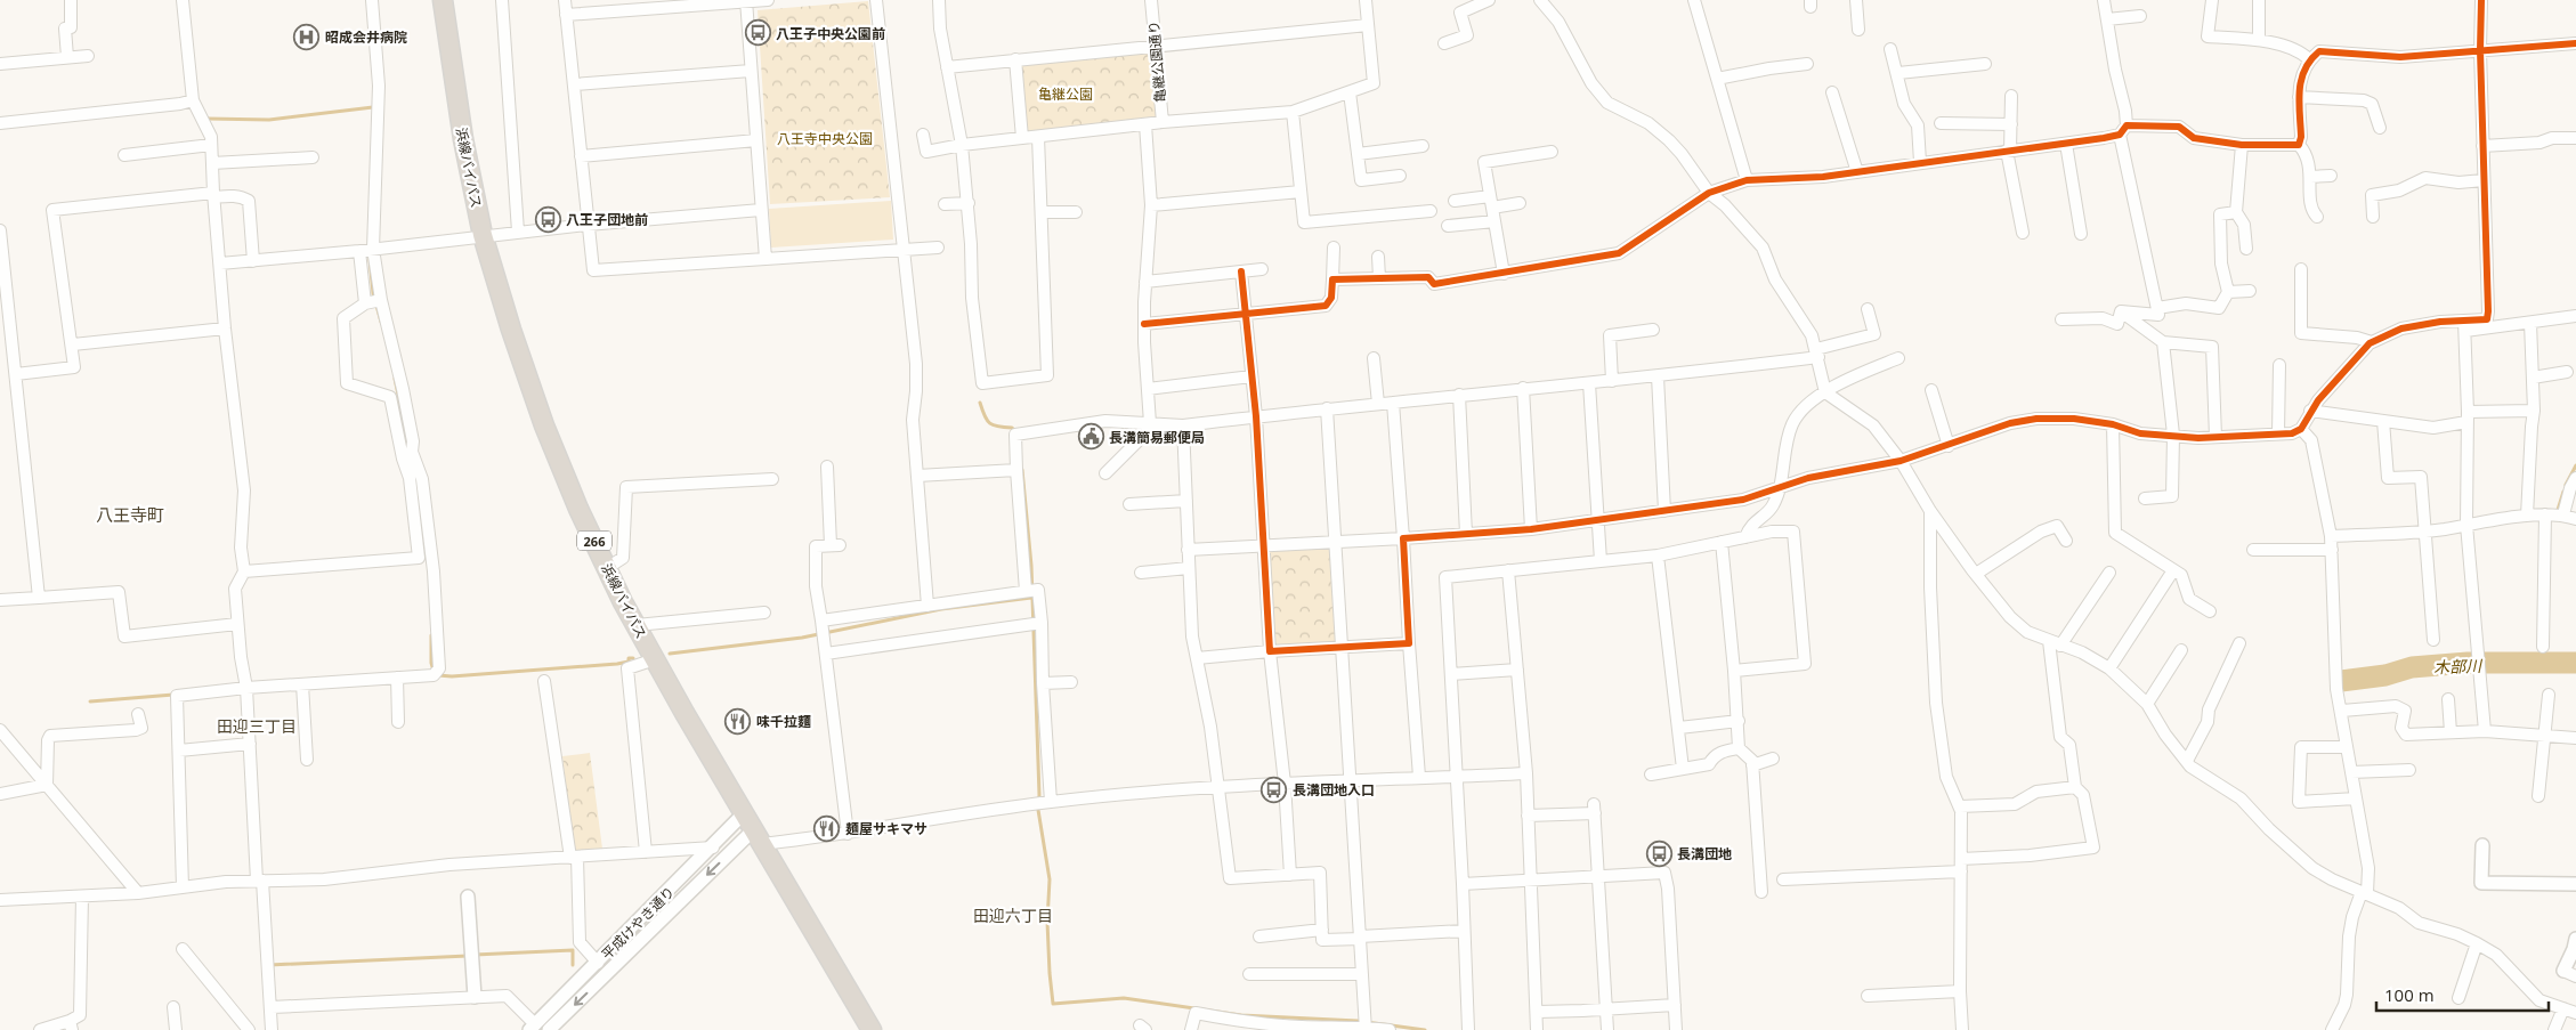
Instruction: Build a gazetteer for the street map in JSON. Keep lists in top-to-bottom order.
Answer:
{
  "streets": {
    "highway": ["浜線バイパス", "266"],
    "street": ["亀継公園通り", "平成けやき通り"]
  },
  "crossings": [
    ["浜線バイパス", "平成けやき通り"]
  ],
  "districts": ["八王寺町", "田迎三丁目", "田迎六丁目"],
  "water": ["木部川"],
  "parks": ["亀継公園", "八王寺中央公園"],
  "places": {
    "bus stop": [
      "八王子中央公園前",
      "八王子団地前",
      "長溝団地入口",
      "長溝団地"
    ],
    "hospital": ["昭成会井病院"],
    "public building": ["長溝簡易郵便局"],
    "restaurant": ["味千拉麵", "麺屋サキマサ"]
  },
  "scale_bar": "100 m"
}
